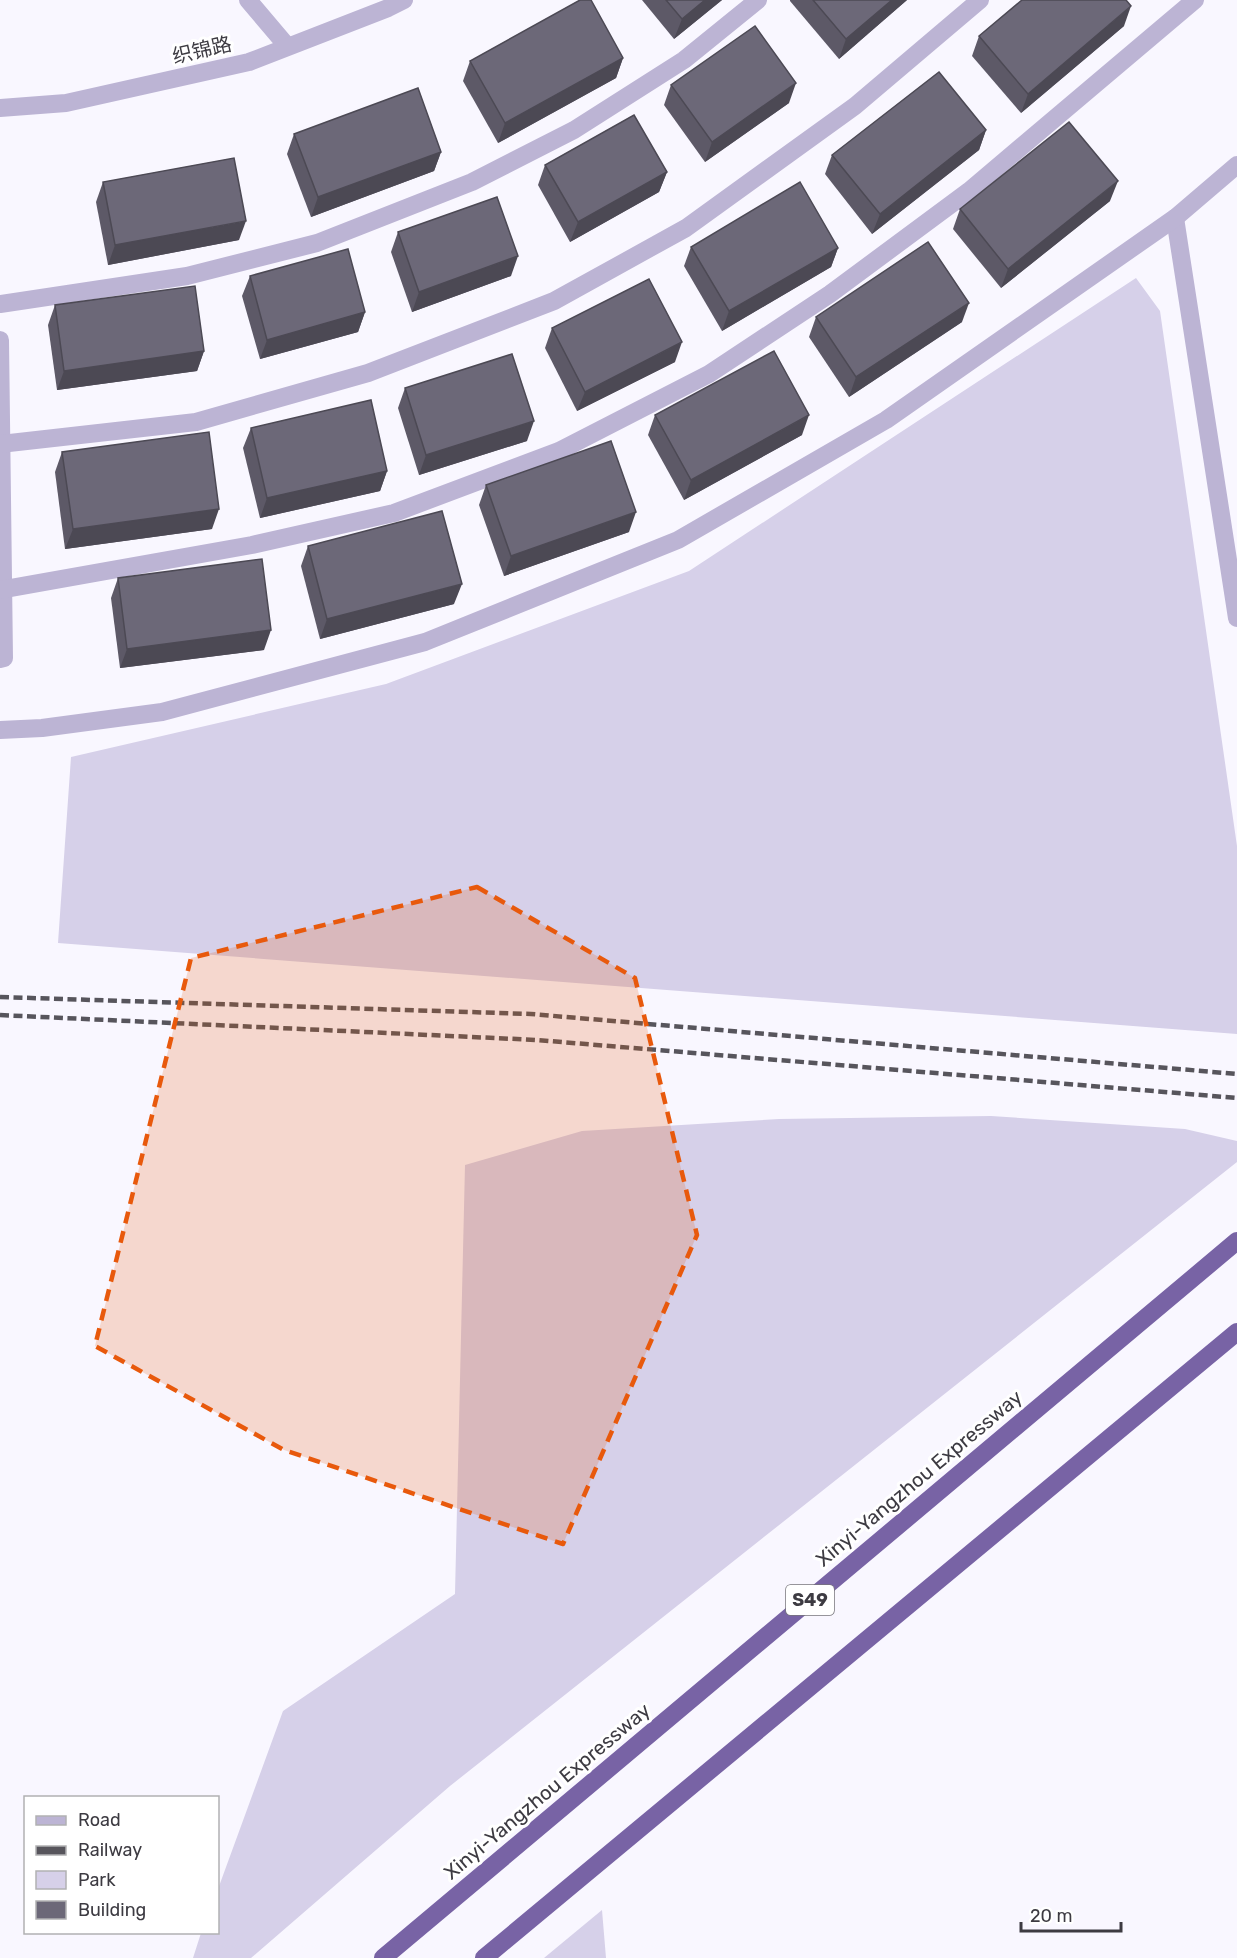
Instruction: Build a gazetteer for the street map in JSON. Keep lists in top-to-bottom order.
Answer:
{
  "streets": {
    "highway": ["Xinyi-Yangzhou Expressway", "S49"],
    "street": ["织锦路"]
  },
  "legend": [
    "Road",
    "Railway",
    "Park",
    "Building"
  ],
  "scale_bar": "20 m"
}
